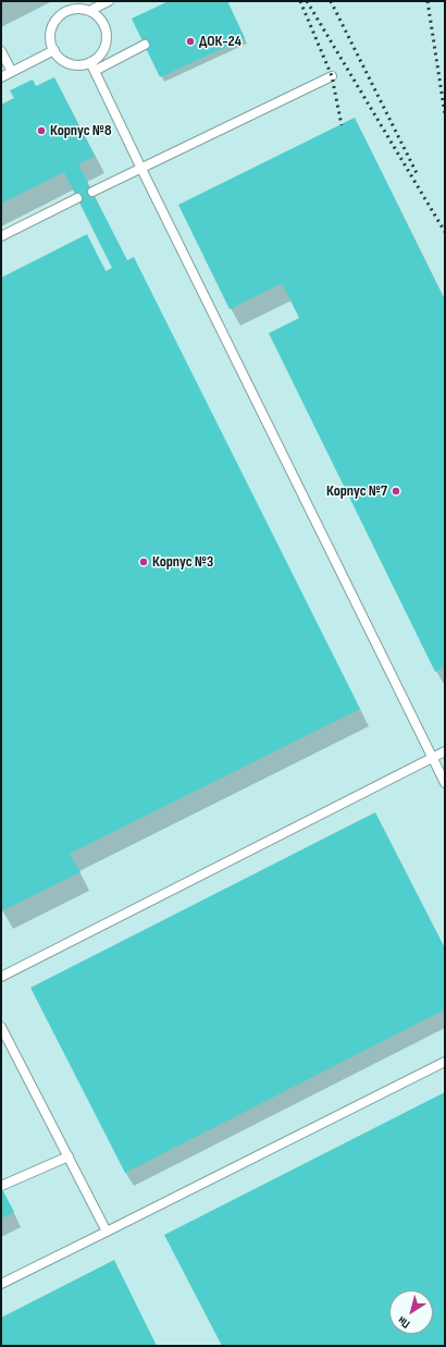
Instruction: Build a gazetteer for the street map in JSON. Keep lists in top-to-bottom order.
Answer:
{
  "places": [
    "ДОК-24",
    "Корпус №8",
    "Корпус №7",
    "Корпус №3"
  ],
  "north": "bottom left"
}
